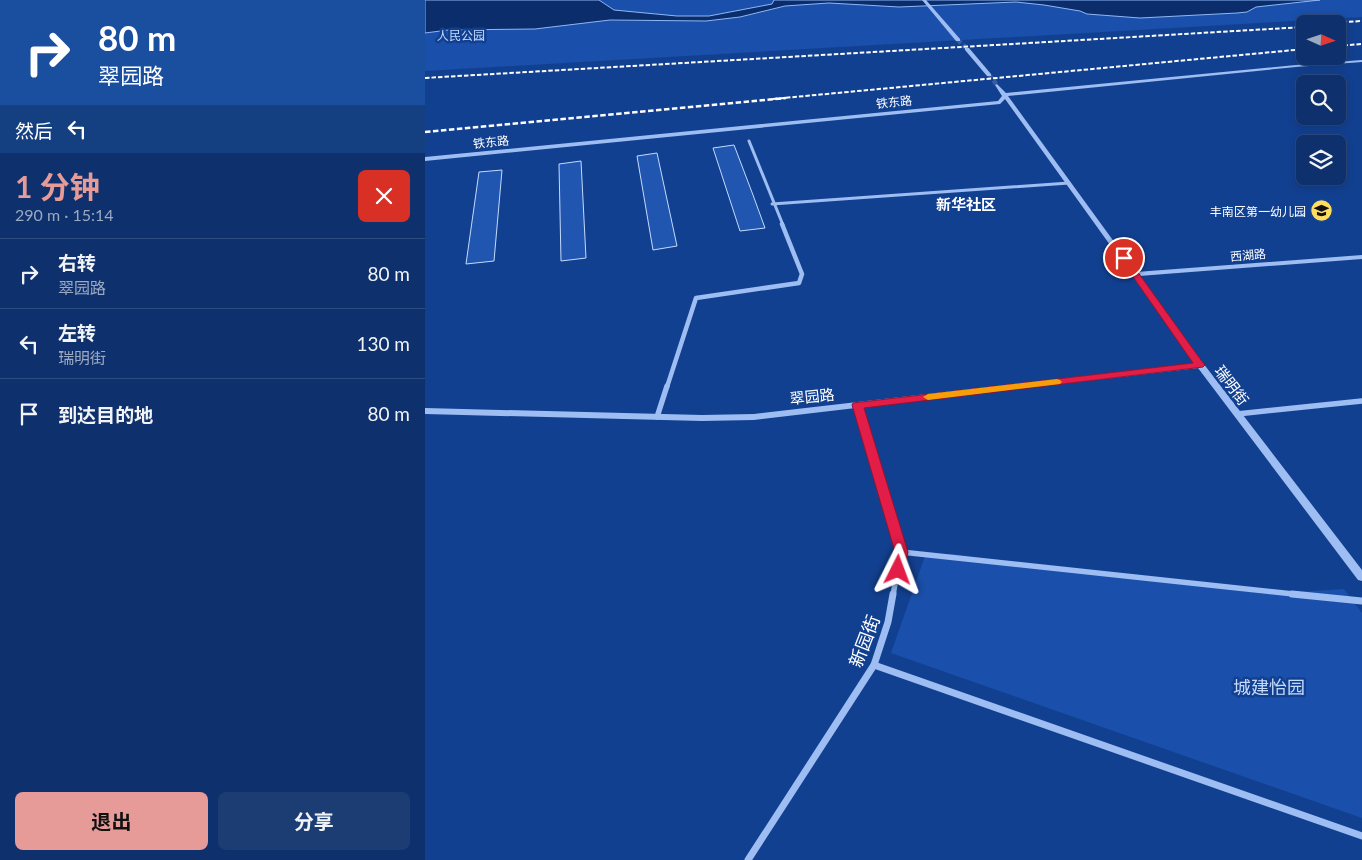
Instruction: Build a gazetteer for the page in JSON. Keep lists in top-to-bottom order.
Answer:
{
  "streets": {
    "street": [
      "铁东路",
      "西湖路",
      "瑞明街",
      "翠园路",
      "新园街"
    ]
  },
  "crossings": [
    ["铁东路", "瑞明街"],
    ["西湖路", "瑞明街"],
    ["瑞明街", "翠园路"],
    ["翠园路", "新园街"]
  ],
  "districts": ["新华社区"],
  "parks": ["人民公园", "城建怡园"],
  "places": {
    "school or university": ["丰南区第一幼儿园"]
  },
  "north": "right",
  "page": {
    "turn": ["80 m", "翠园路"],
    "then": "然后",
    "heading": ["1 分钟", "290 m · 15:14"],
    "list": [
      {
        "name": "右转",
        "note": "翠园路",
        "value": "80 m"
      },
      {
        "name": "左转",
        "note": "瑞明街",
        "value": "130 m"
      },
      {
        "name": "到达目的地",
        "value": "80 m"
      }
    ],
    "buttons": ["退出", "分享"]
  }
}
